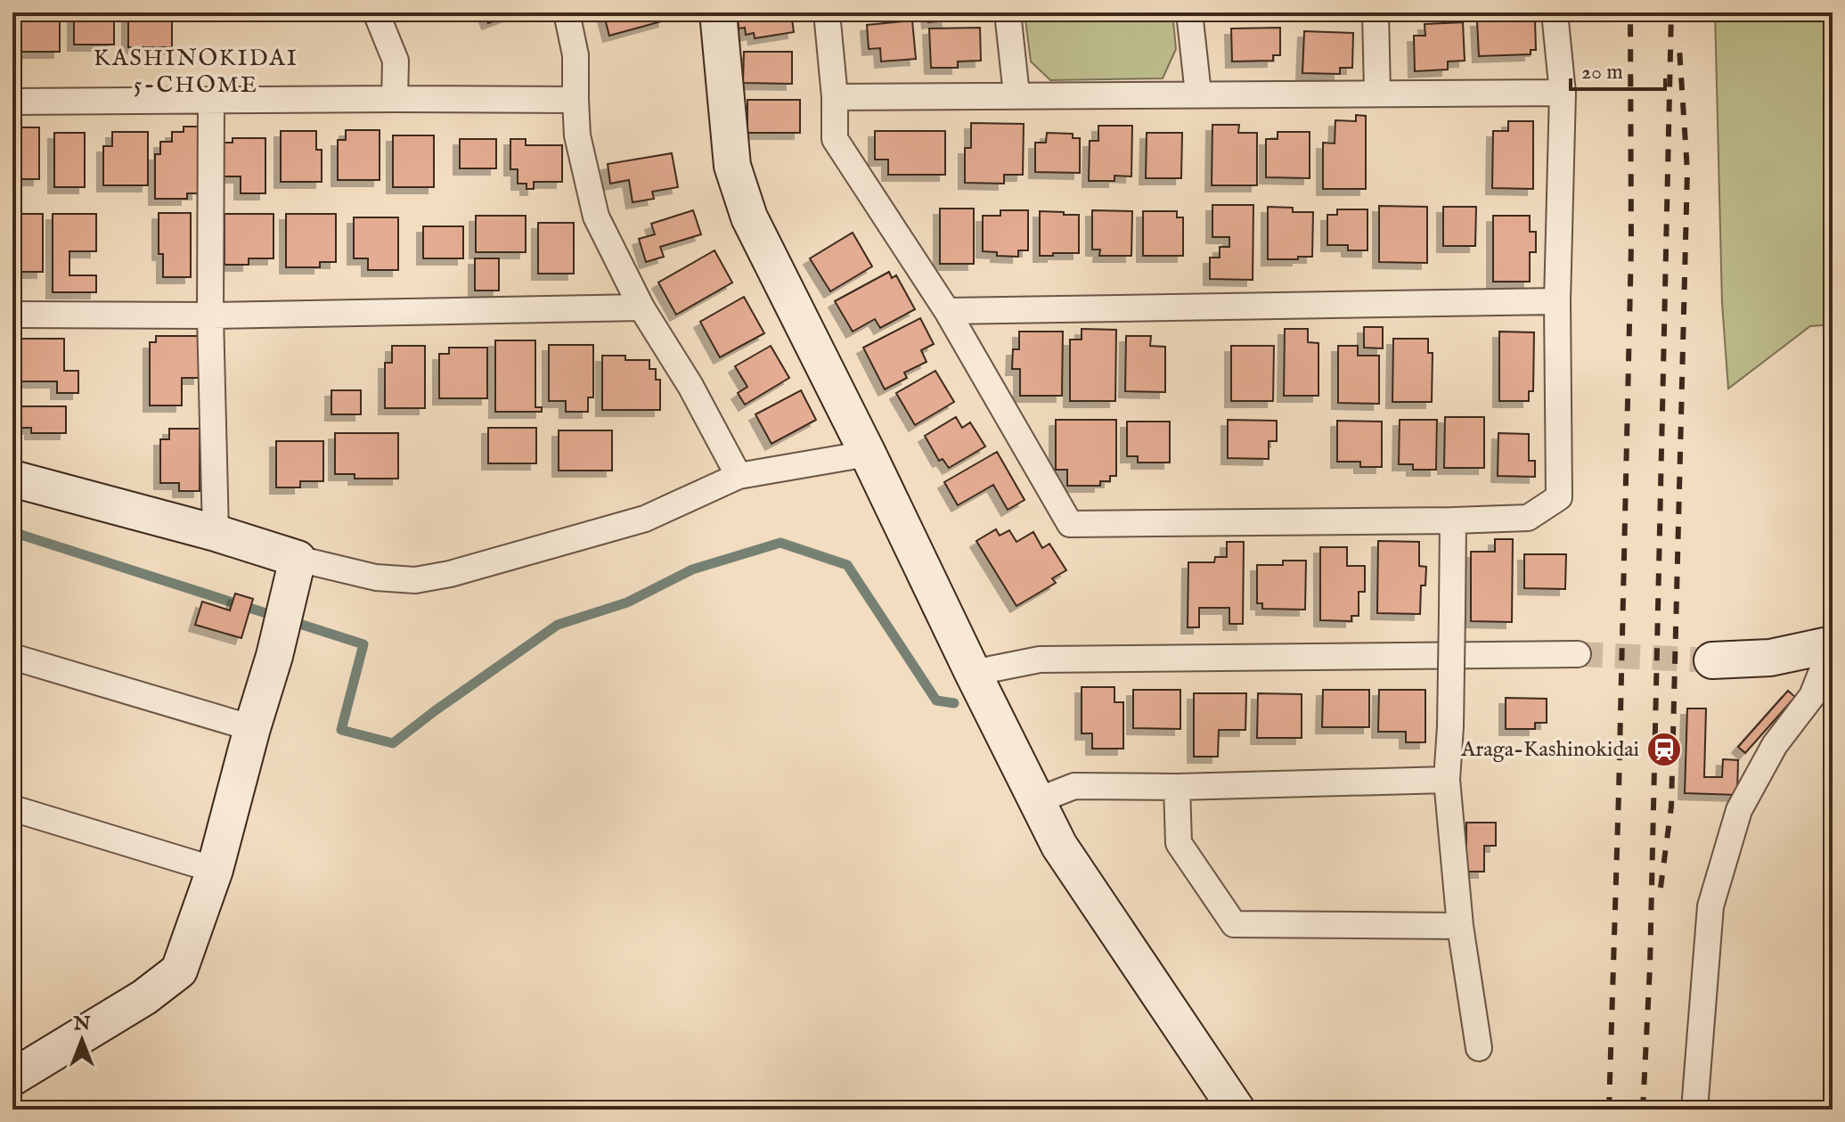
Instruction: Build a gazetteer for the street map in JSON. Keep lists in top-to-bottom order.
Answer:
{
  "districts": ["KASHINOKIDAI 5-CHOME"],
  "places": {
    "station": ["Araga-Kashinokidai"]
  },
  "scale_bar": "20 m",
  "north": "top"
}
